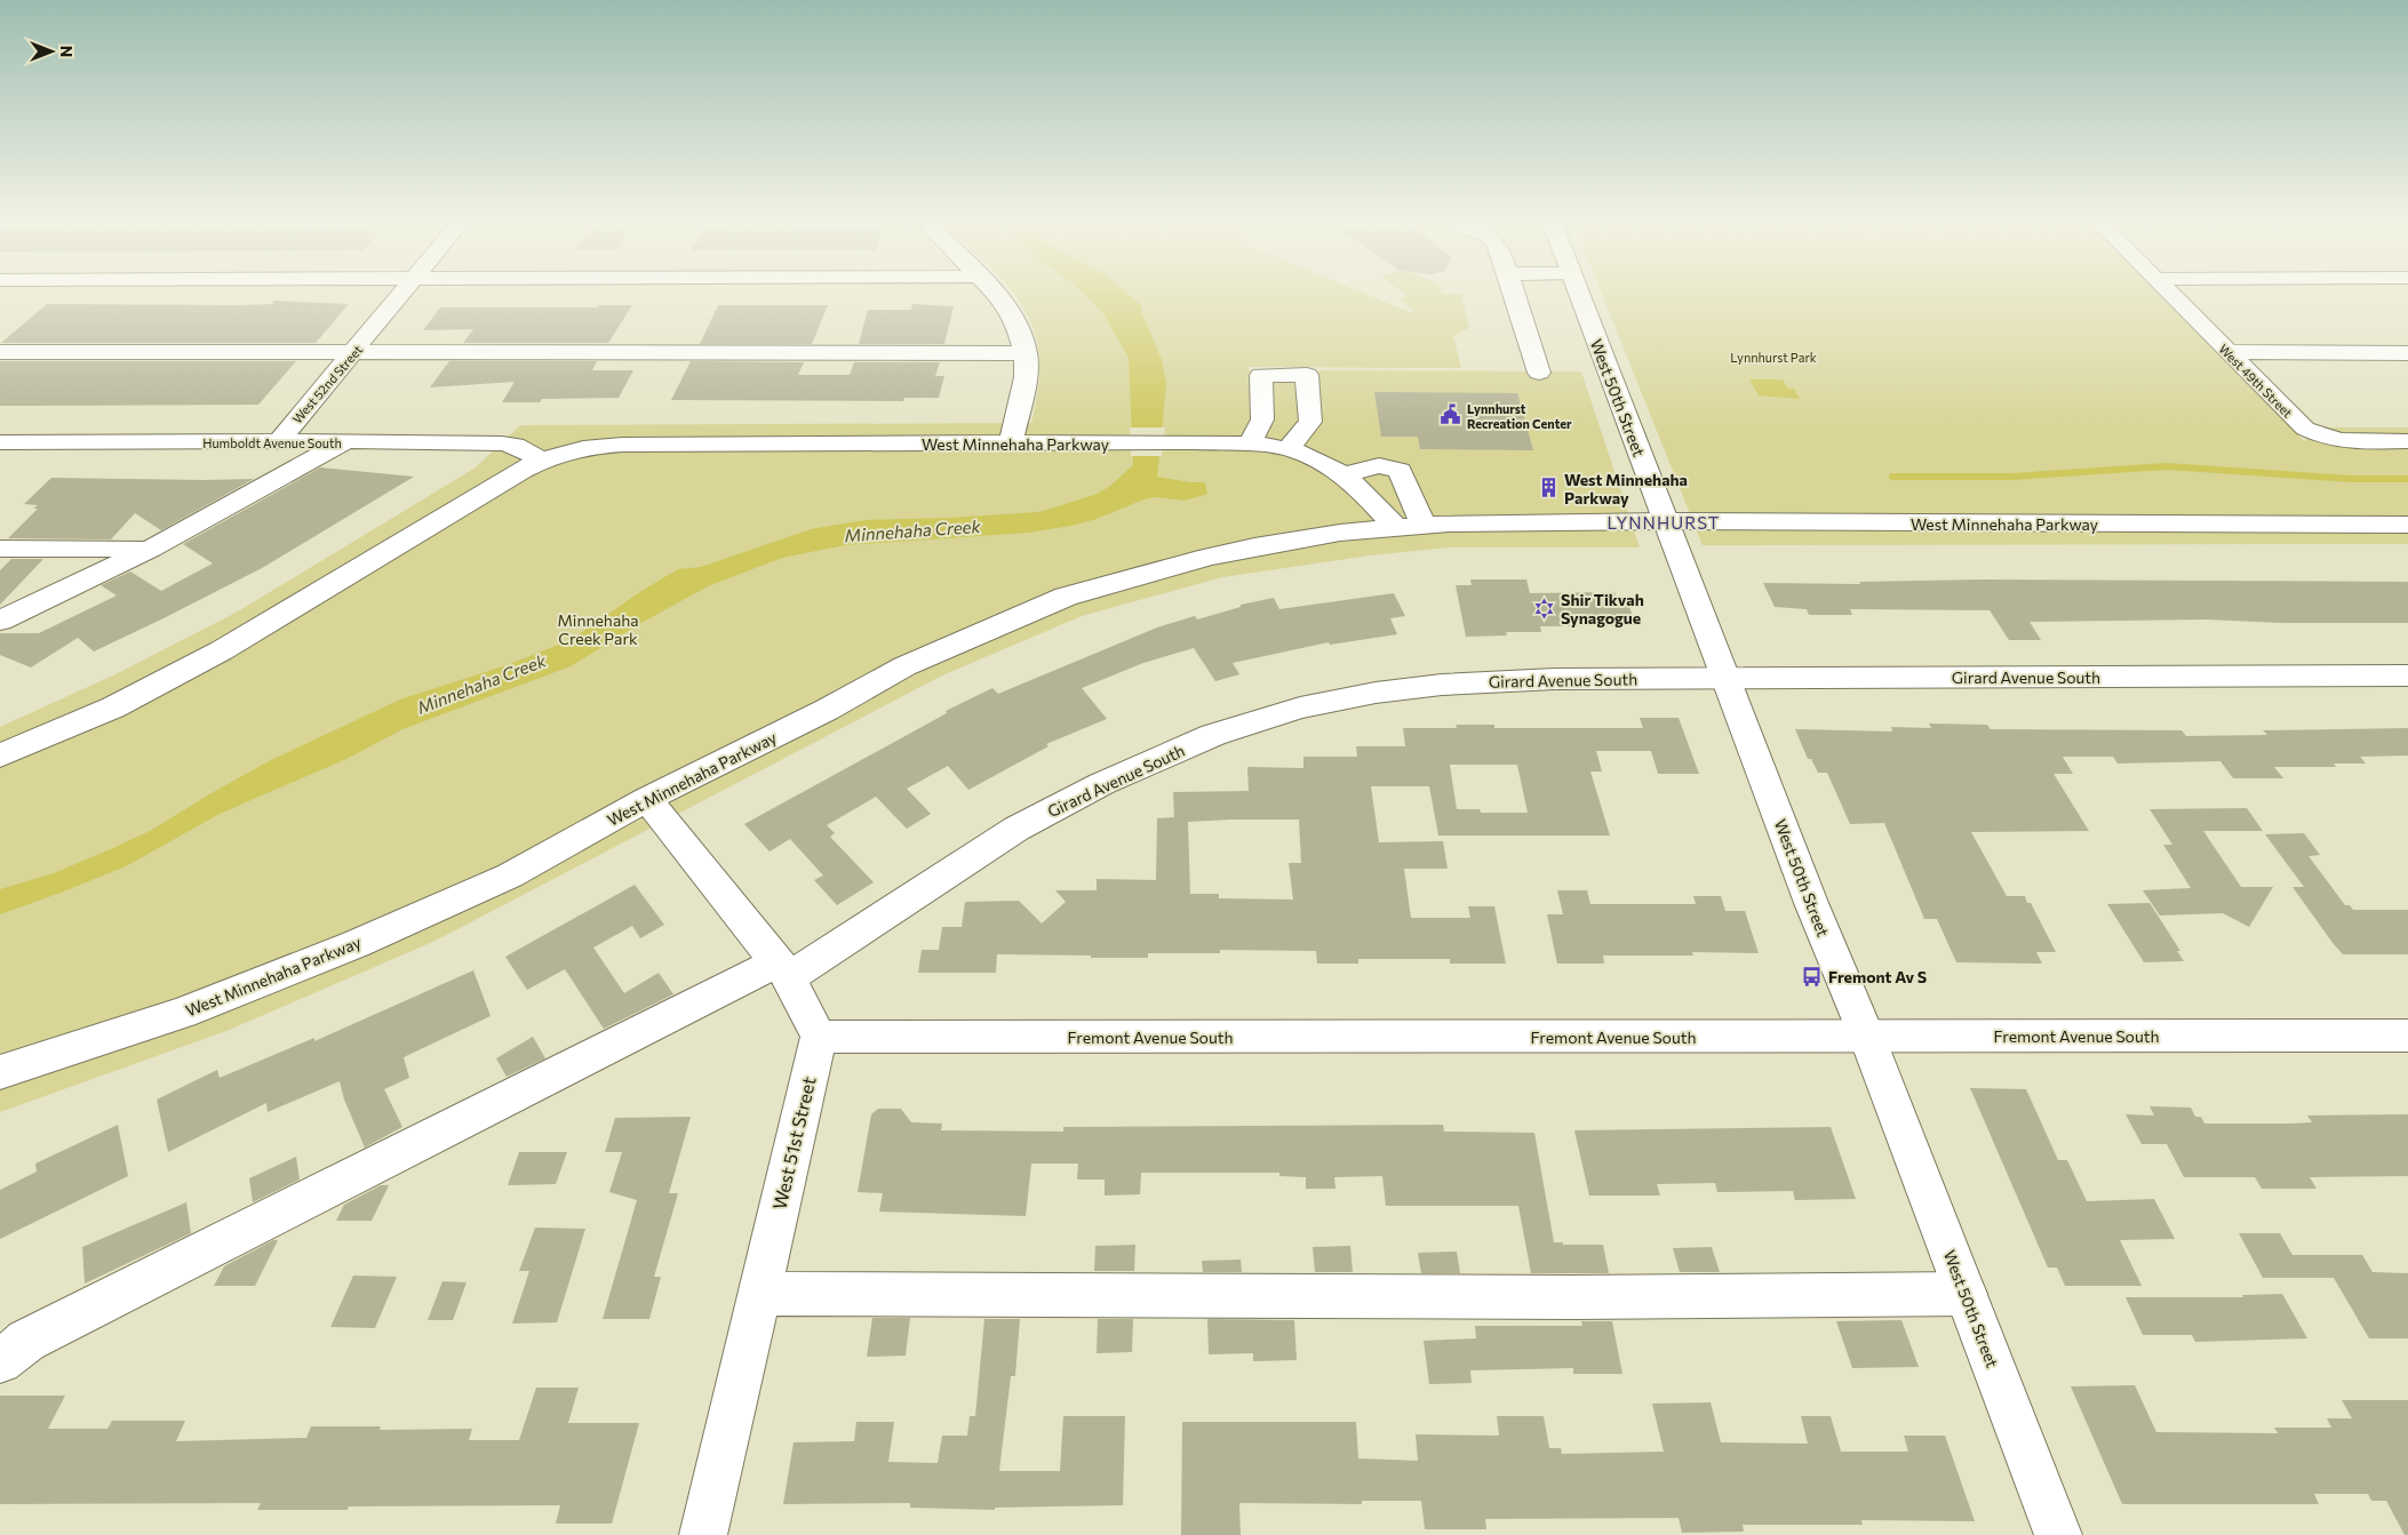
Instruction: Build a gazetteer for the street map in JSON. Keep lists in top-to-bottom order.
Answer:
{
  "streets": {
    "street": [
      "West 49th Street",
      "West 52nd Street",
      "West 50th Street",
      "Humboldt Avenue South",
      "West Minnehaha Parkway",
      "Girard Avenue South",
      "Fremont Avenue South",
      "West 51st Street"
    ]
  },
  "crossings": [
    ["West 52nd Street", "Humboldt Avenue South"],
    ["West 50th Street", "West Minnehaha Parkway"],
    ["West 50th Street", "Girard Avenue South"],
    ["West 50th Street", "Fremont Avenue South"],
    ["Humboldt Avenue South", "West Minnehaha Parkway"],
    ["Fremont Avenue South", "West 51st Street"]
  ],
  "districts": ["LYNNHURST"],
  "water": ["Minnehaha Creek"],
  "parks": ["Lynnhurst Park", "Minnehaha Creek Park"],
  "places": {
    "public building": ["Lynnhurst Recreation Center"],
    "building": ["West Minnehaha Parkway"],
    "synagogue": ["Shir Tikvah Synagogue"],
    "bus stop": ["Fremont Av S"]
  },
  "north": "right"
}
